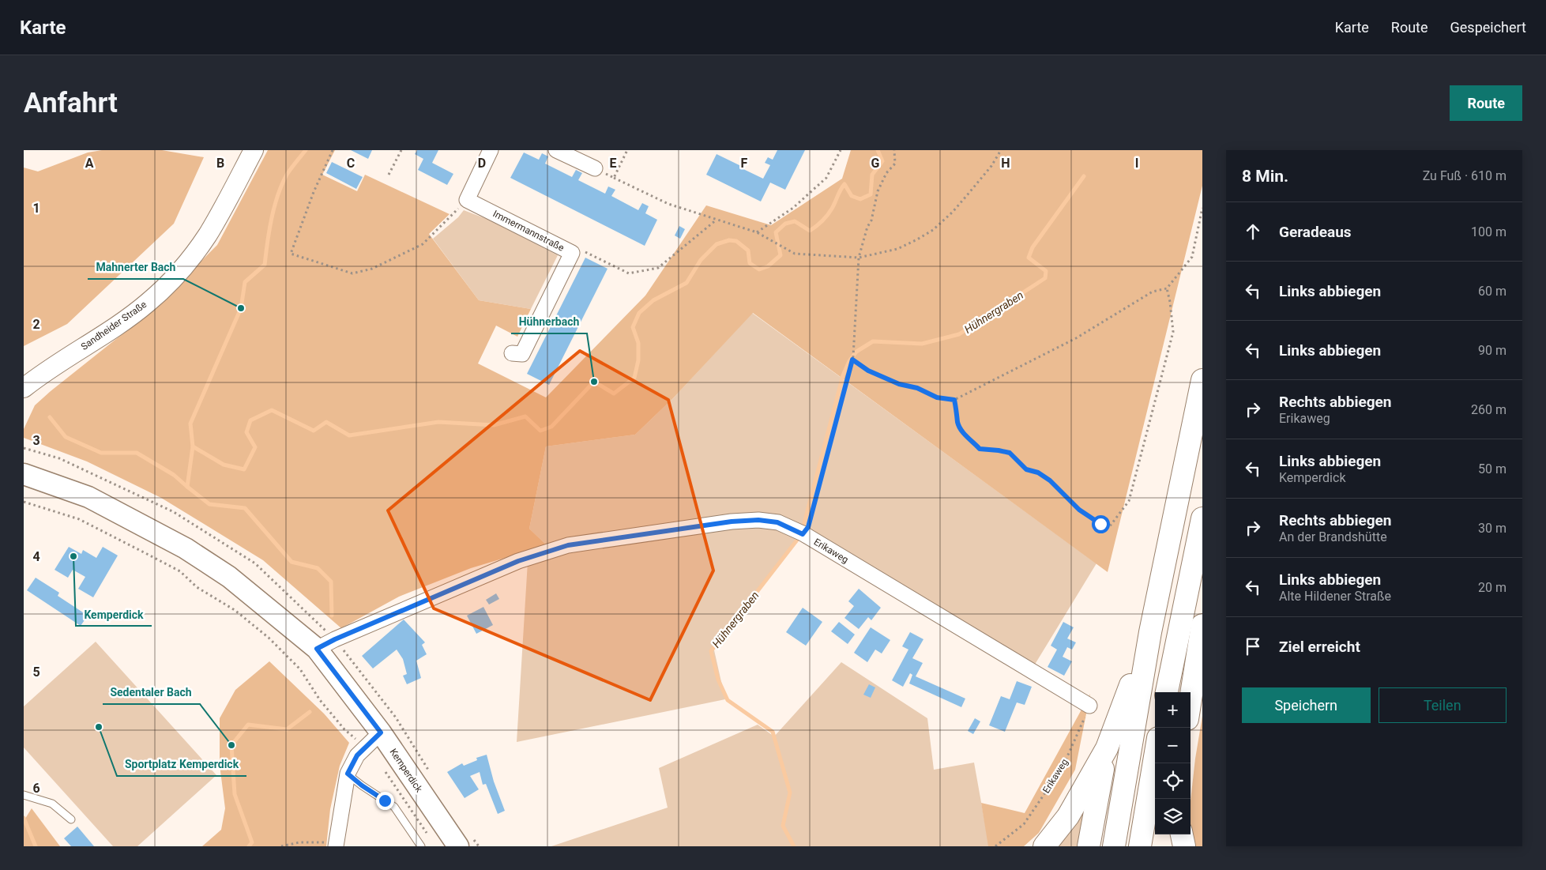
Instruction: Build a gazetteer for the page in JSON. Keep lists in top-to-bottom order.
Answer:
{
  "streets": {
    "main road": ["Kemperdick"],
    "street": ["Immermannstraße", "Sandheider Straße", "Erikaweg"]
  },
  "crossings": [
    ["Erikaweg", "Kemperdick"]
  ],
  "water": ["Hühnergraben"],
  "places": [
    "Mahnerter Bach",
    "Hühnerbach",
    "Kemperdick",
    "Sportplatz Kemperdick",
    "Sedentaler Bach"
  ],
  "page": {
    "header": "Karte",
    "nav": ["Karte", "Route", "Gespeichert"],
    "buttons": [
      "Route",
      ["Speichern", "Teilen"]
    ],
    "title": "Anfahrt",
    "heading": ["8 Min.", "Zu Fuß · 610 m"],
    "list": [
      ["Geradeaus", "100 m"],
      ["Links abbiegen", "60 m"],
      ["Links abbiegen", "90 m"],
      ["Rechts abbiegen", "Erikaweg", "260 m"],
      ["Links abbiegen", "Kemperdick", "50 m"],
      ["Rechts abbiegen", "An der Brandshütte", "30 m"],
      ["Links abbiegen", "Alte Hildener Straße", "20 m"],
      "Ziel erreicht"
    ],
    "map_buttons": ["+", "−"]
  },
  "grid": {
    "columns": [
      "A",
      "B",
      "C",
      "D",
      "E",
      "F",
      "G",
      "H",
      "I"
    ],
    "rows": [
      "1",
      "2",
      "3",
      "4",
      "5",
      "6"
    ]
  }
}
